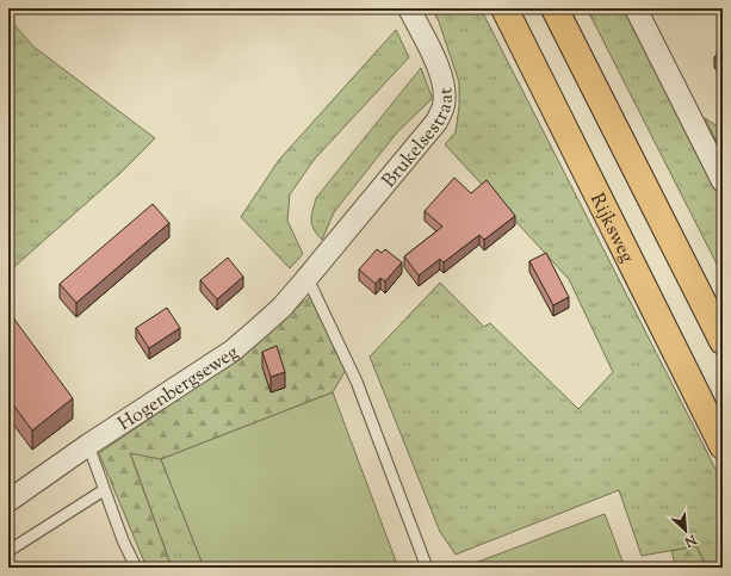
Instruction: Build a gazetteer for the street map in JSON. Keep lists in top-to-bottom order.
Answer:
{
  "streets": {
    "highway": ["Rijksweg"],
    "street": ["Brukelsestraat", "Hogenbergseweg"]
  },
  "crossings": [
    ["Brukelsestraat", "Hogenbergseweg"]
  ],
  "north": "bottom right"
}
